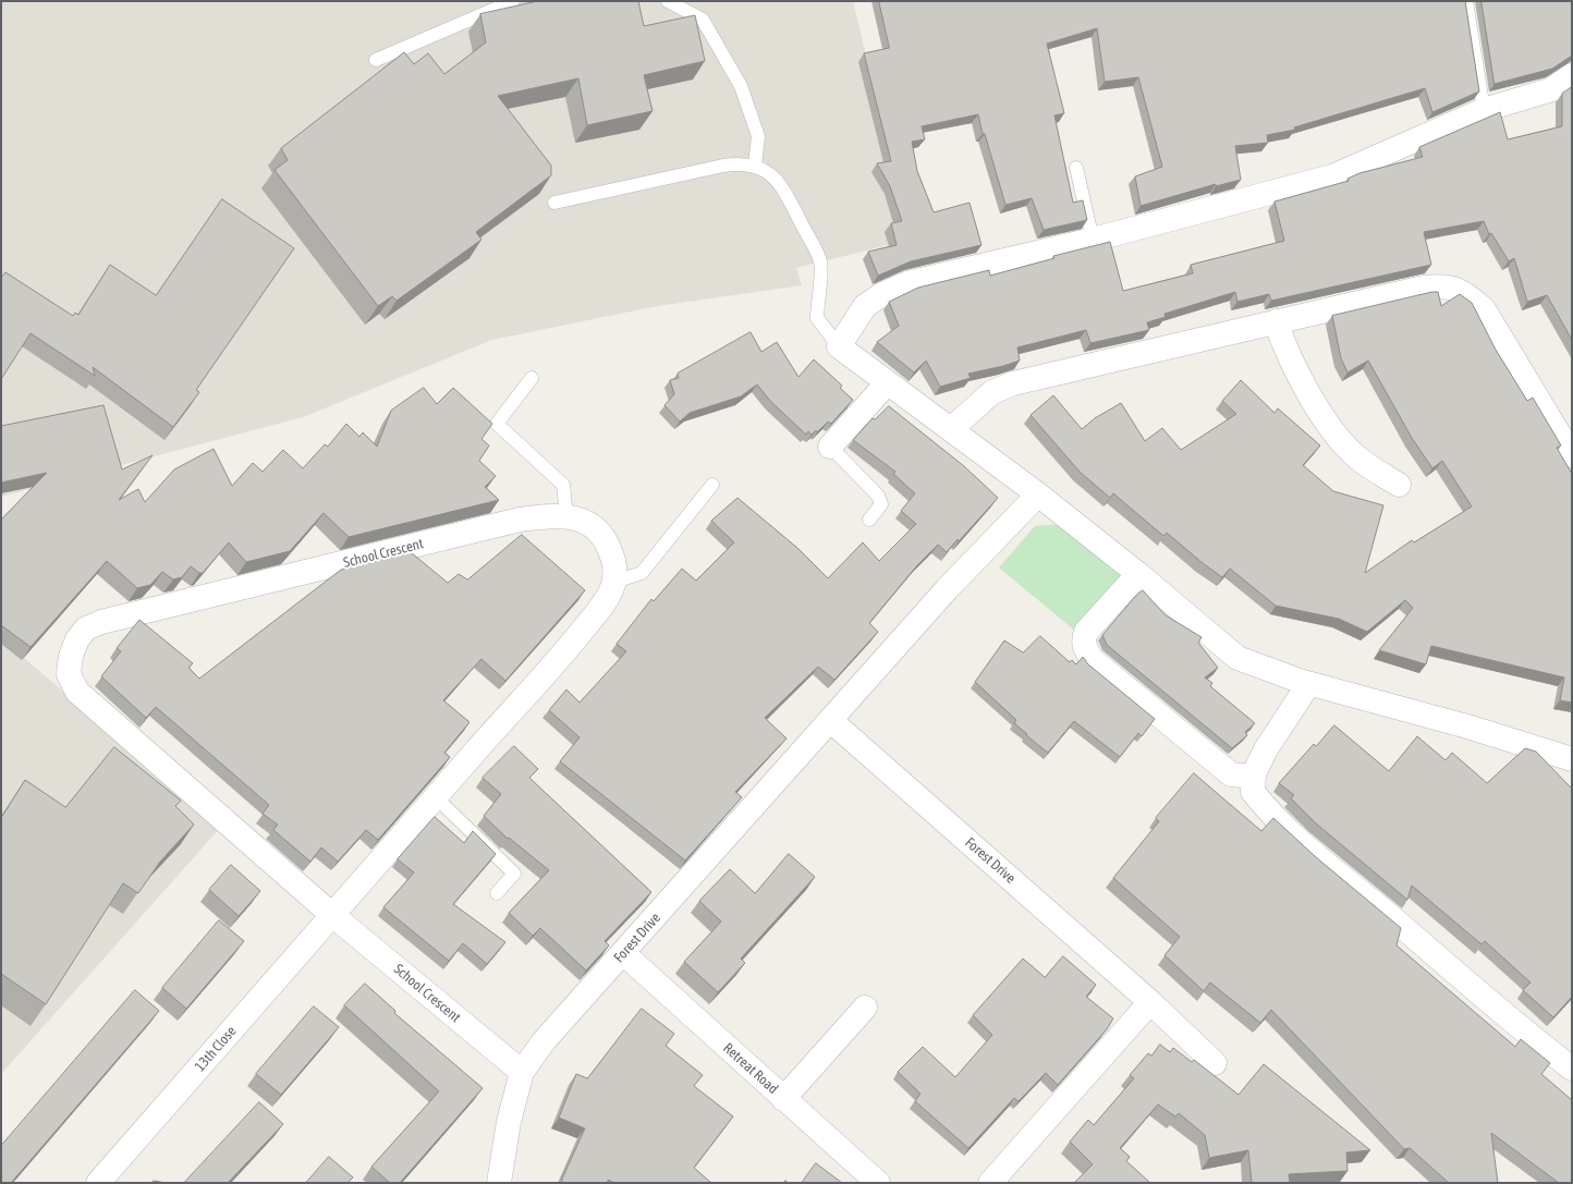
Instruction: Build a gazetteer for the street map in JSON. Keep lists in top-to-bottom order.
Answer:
{
  "streets": {
    "street": [
      "School Crescent",
      "Forest Drive",
      "13th Close",
      "Retreat Road"
    ]
  },
  "crossings": [
    ["School Crescent", "Forest Drive"],
    ["School Crescent", "13th Close"],
    ["Forest Drive", "Retreat Road"]
  ]
}
